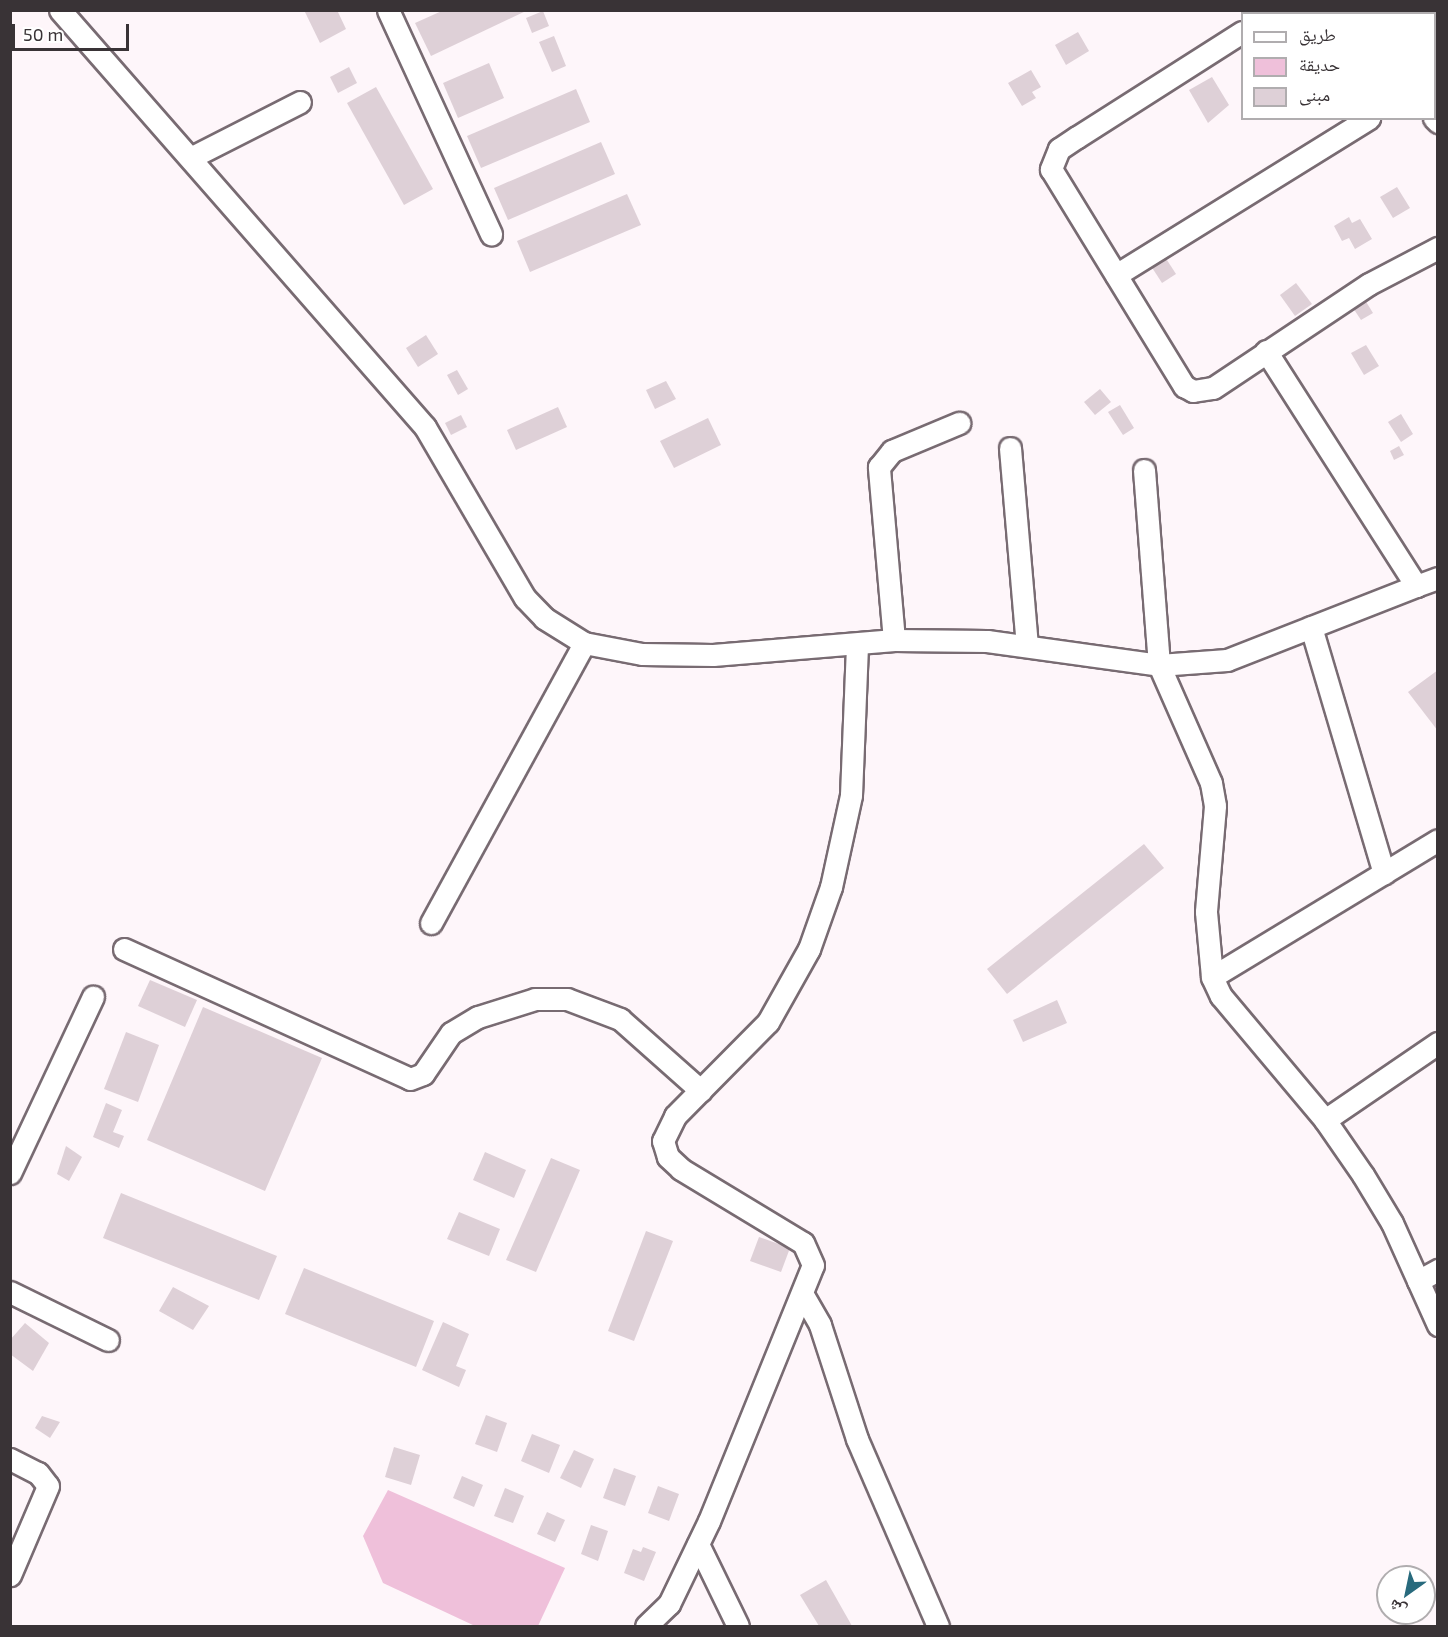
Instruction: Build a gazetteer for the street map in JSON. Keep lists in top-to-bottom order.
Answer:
{
  "legend": ["طريق", "حديقة", "مبنى"],
  "scale_bar": "50 m",
  "north": "bottom left"
}
